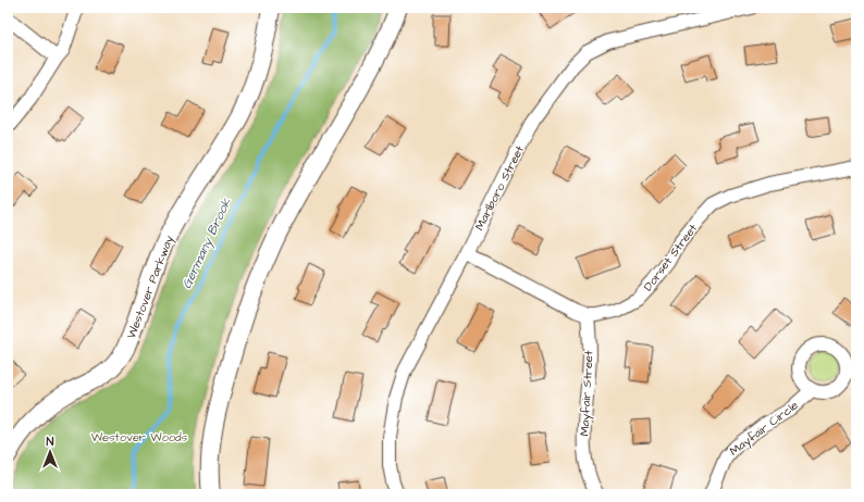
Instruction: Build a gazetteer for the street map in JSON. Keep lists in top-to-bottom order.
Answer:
{
  "streets": {
    "street": [
      "Marlboro Street",
      "Dorset Street",
      "Westover Parkway",
      "Mayfair Street",
      "Mayfair Circle"
    ]
  },
  "crossings": [
    ["Dorset Street", "Mayfair Street"]
  ],
  "water": ["Germany Brook"],
  "parks": ["Westover Woods"],
  "north": "top"
}
